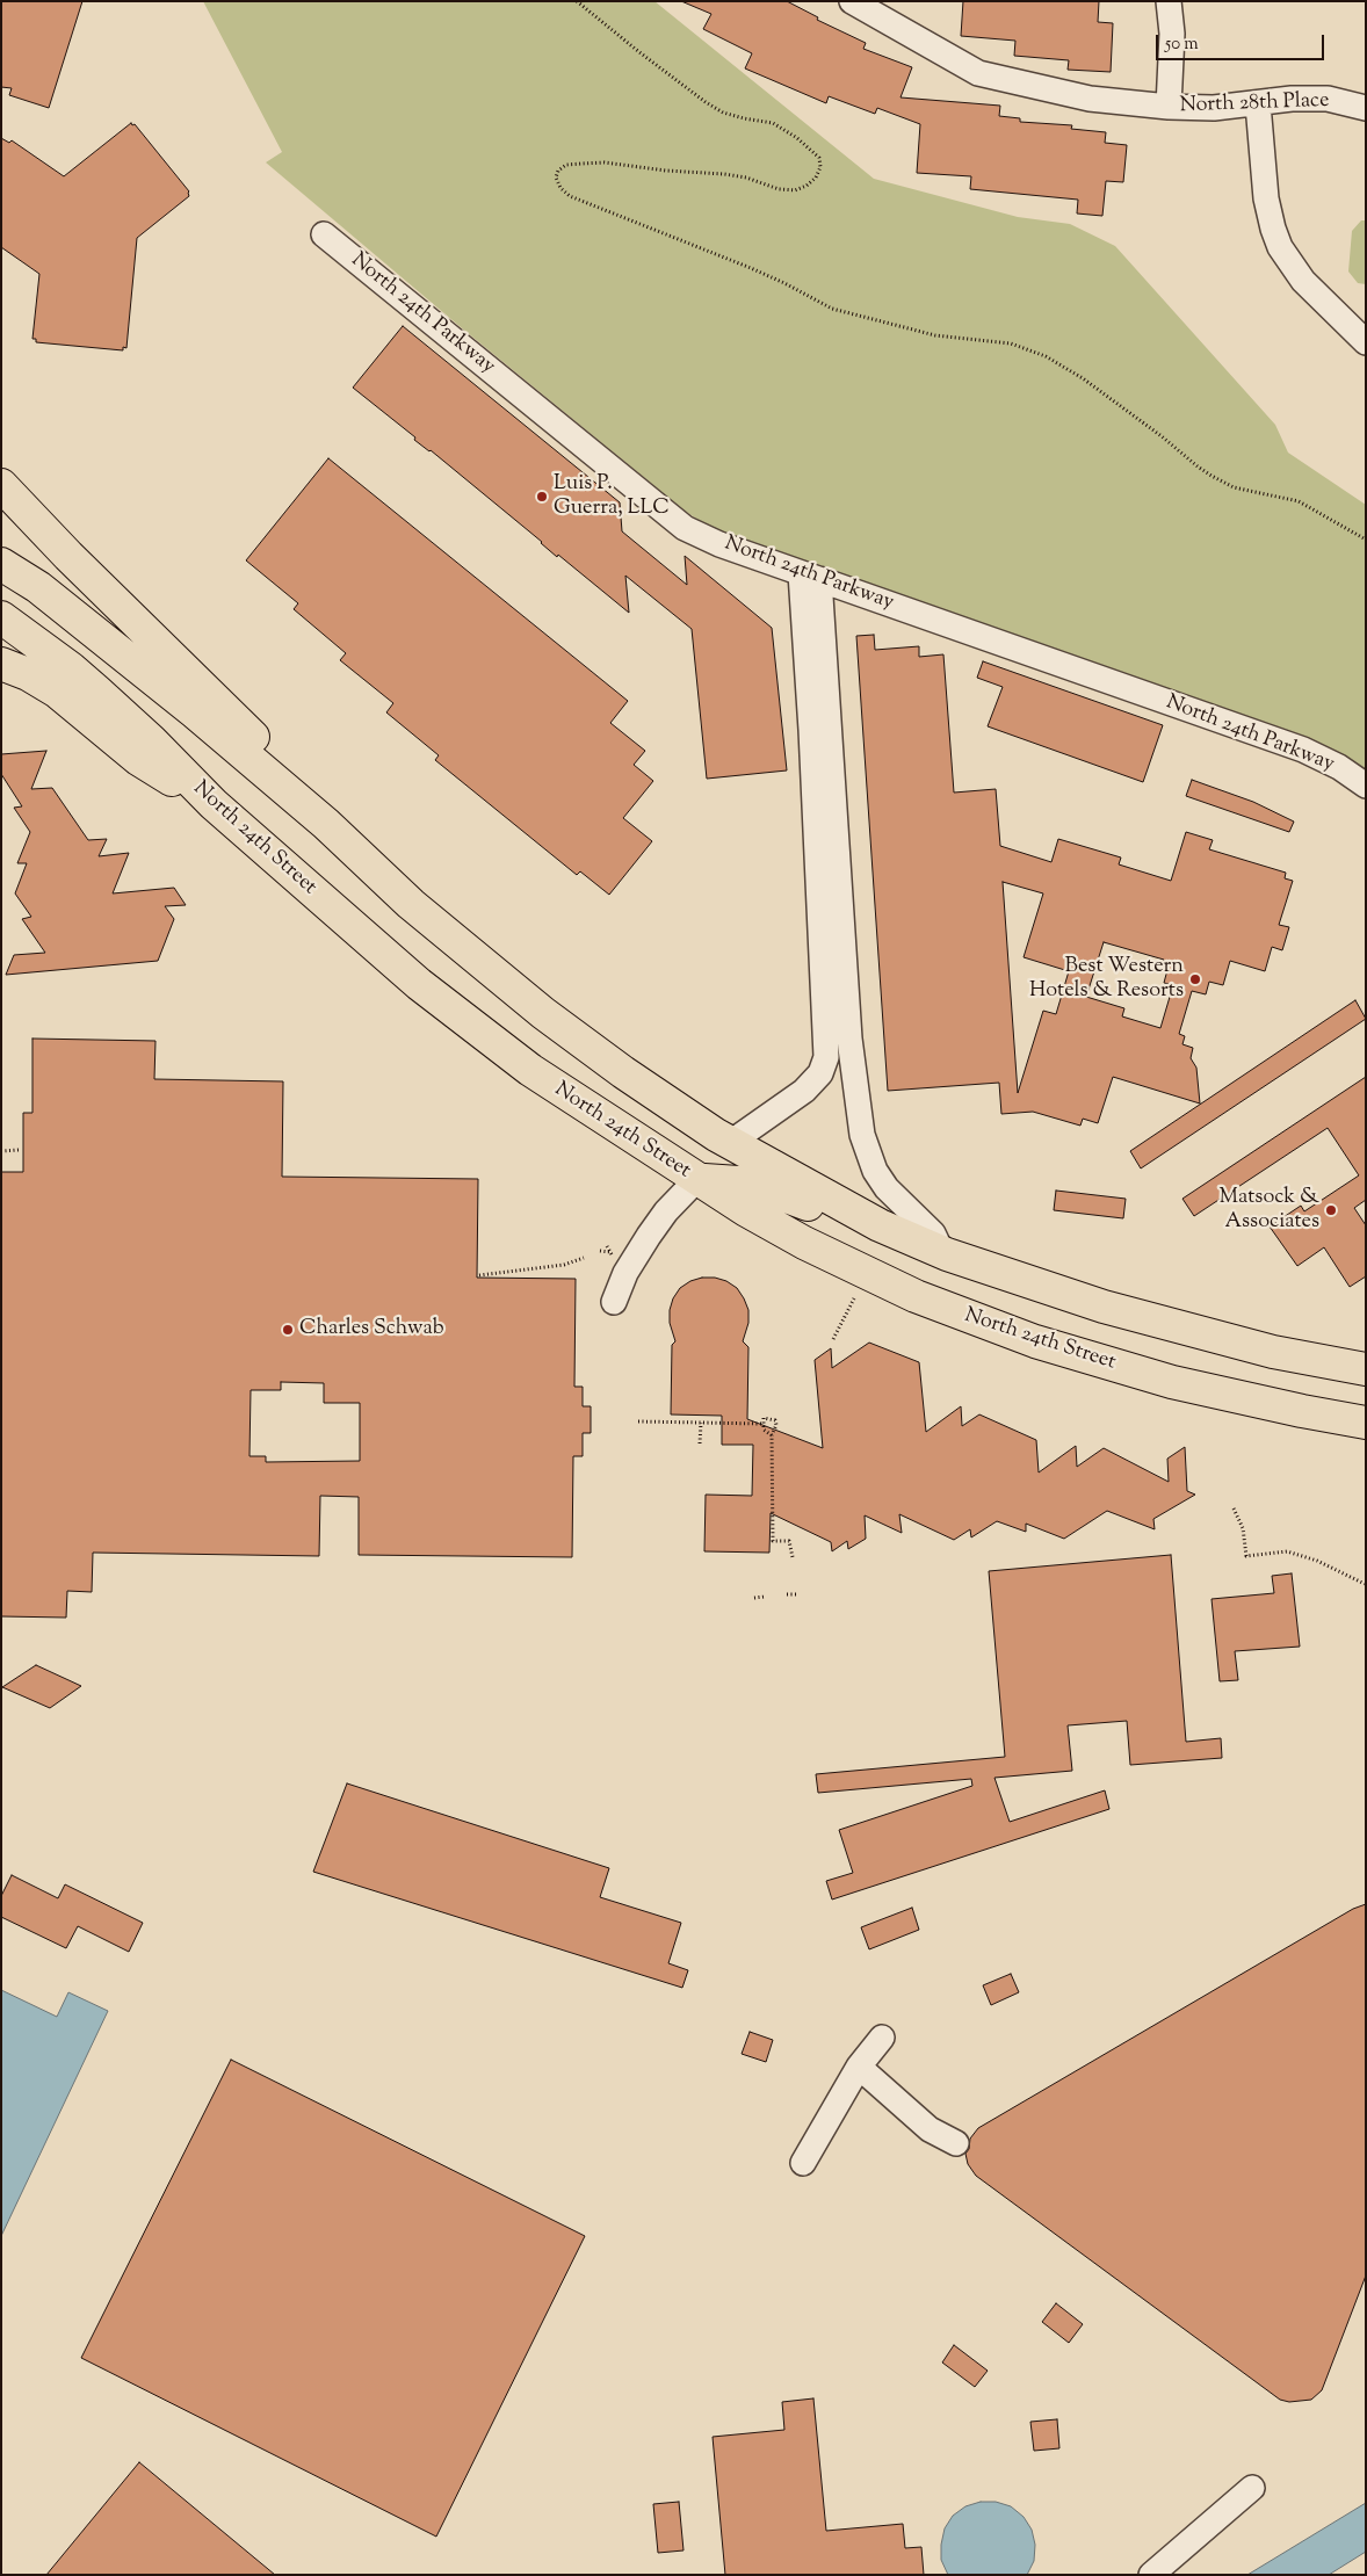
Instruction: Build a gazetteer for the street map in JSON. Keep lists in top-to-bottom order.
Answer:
{
  "streets": {
    "main road": ["North 24th Street"],
    "street": ["North 28th Place", "North 24th Parkway"]
  },
  "places": [
    "Luis P. Guerra, LLC",
    "Best Western Hotels & Resorts",
    "Matsock & Associates",
    "Charles Schwab"
  ],
  "scale_bar": "50 m"
}
